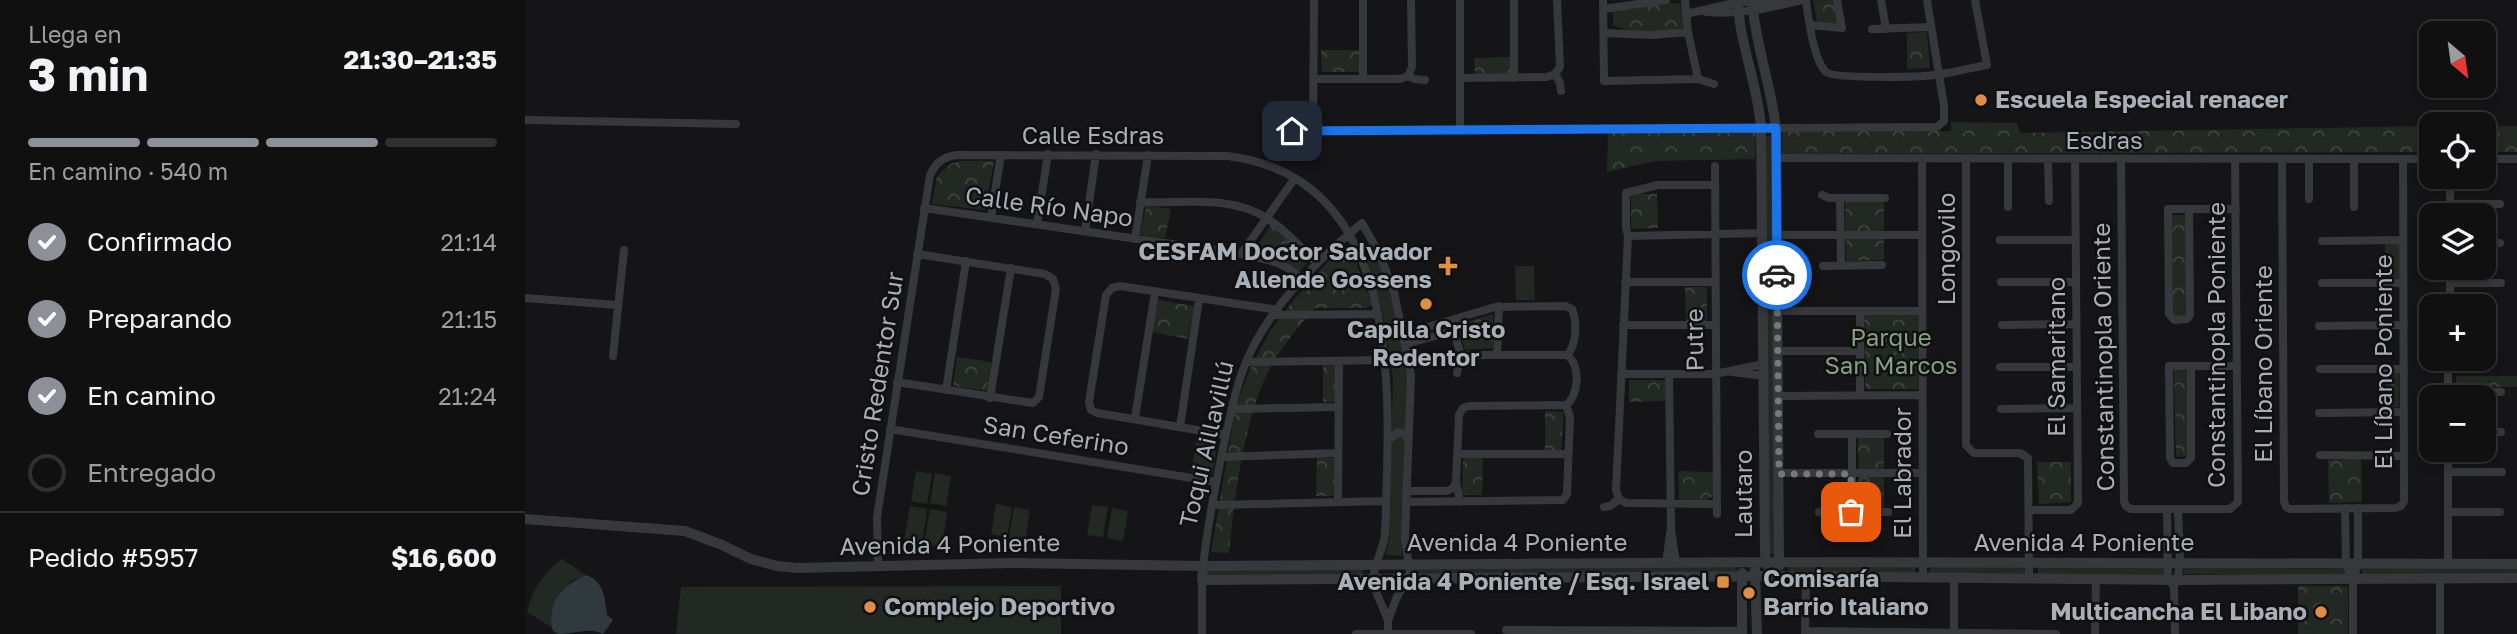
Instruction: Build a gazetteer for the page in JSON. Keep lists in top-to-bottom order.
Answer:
{
  "streets": {
    "street": [
      "Calle Esdras",
      "Esdras",
      "Calle Río Napo",
      "Longovilo",
      "Putre",
      "Constantinopla Poniente",
      "El Samaritano",
      "Constantinopla Oriente",
      "El Líbano Poniente",
      "El Líbano Oriente",
      "Cristo Redentor Sur",
      "San Ceferino",
      "Toqui Aillavillú",
      "El Labrador",
      "Lautaro",
      "Avenida 4 Poniente"
    ]
  },
  "crossings": [
    ["Calle Esdras", "Calle Río Napo"],
    ["Calle Esdras", "Cristo Redentor Sur"],
    ["Calle Esdras", "Toqui Aillavillú"],
    ["Calle Esdras", "Avenida 4 Poniente"],
    ["Esdras", "Longovilo"],
    ["Esdras", "Constantinopla Poniente"],
    ["Esdras", "El Samaritano"],
    ["Esdras", "Constantinopla Oriente"],
    ["Esdras", "El Líbano Poniente"],
    ["Esdras", "El Líbano Oriente"],
    ["Esdras", "El Labrador"],
    ["Esdras", "Lautaro"],
    ["Calle Río Napo", "Cristo Redentor Sur"],
    ["Calle Río Napo", "Toqui Aillavillú"],
    ["Longovilo", "El Samaritano"],
    ["Longovilo", "Avenida 4 Poniente"],
    ["Constantinopla Poniente", "Constantinopla Oriente"],
    ["El Líbano Poniente", "El Líbano Oriente"],
    ["Cristo Redentor Sur", "San Ceferino"],
    ["Cristo Redentor Sur", "Avenida 4 Poniente"],
    ["San Ceferino", "Toqui Aillavillú"],
    ["Toqui Aillavillú", "Avenida 4 Poniente"],
    ["El Labrador", "Avenida 4 Poniente"],
    ["Lautaro", "Avenida 4 Poniente"]
  ],
  "parks": ["Parque San Marcos"],
  "places": {
    "other": [
      "Escuela Especial renacer",
      "Capilla Cristo Redentor",
      "Comisaría Barrio Italiano",
      "Complejo Deportivo",
      "Multicancha El Libano"
    ],
    "health": ["CESFAM Doctor Salvador Allende Gossens"],
    "transit": ["Avenida 4 Poniente / Esq. Israel"]
  },
  "north": "bottom right",
  "page": {
    "heading": ["3 min", "Llega en", "21:30–21:35"],
    "panel": ["Pedido #5957", "$16,600"],
    "map_buttons": ["+", "−"],
    "bar": "En camino · 540 m",
    "list": [
      ["Confirmado", "21:14"],
      ["Preparando", "21:15"],
      ["En camino", "21:24"],
      "Entregado"
    ]
  }
}
